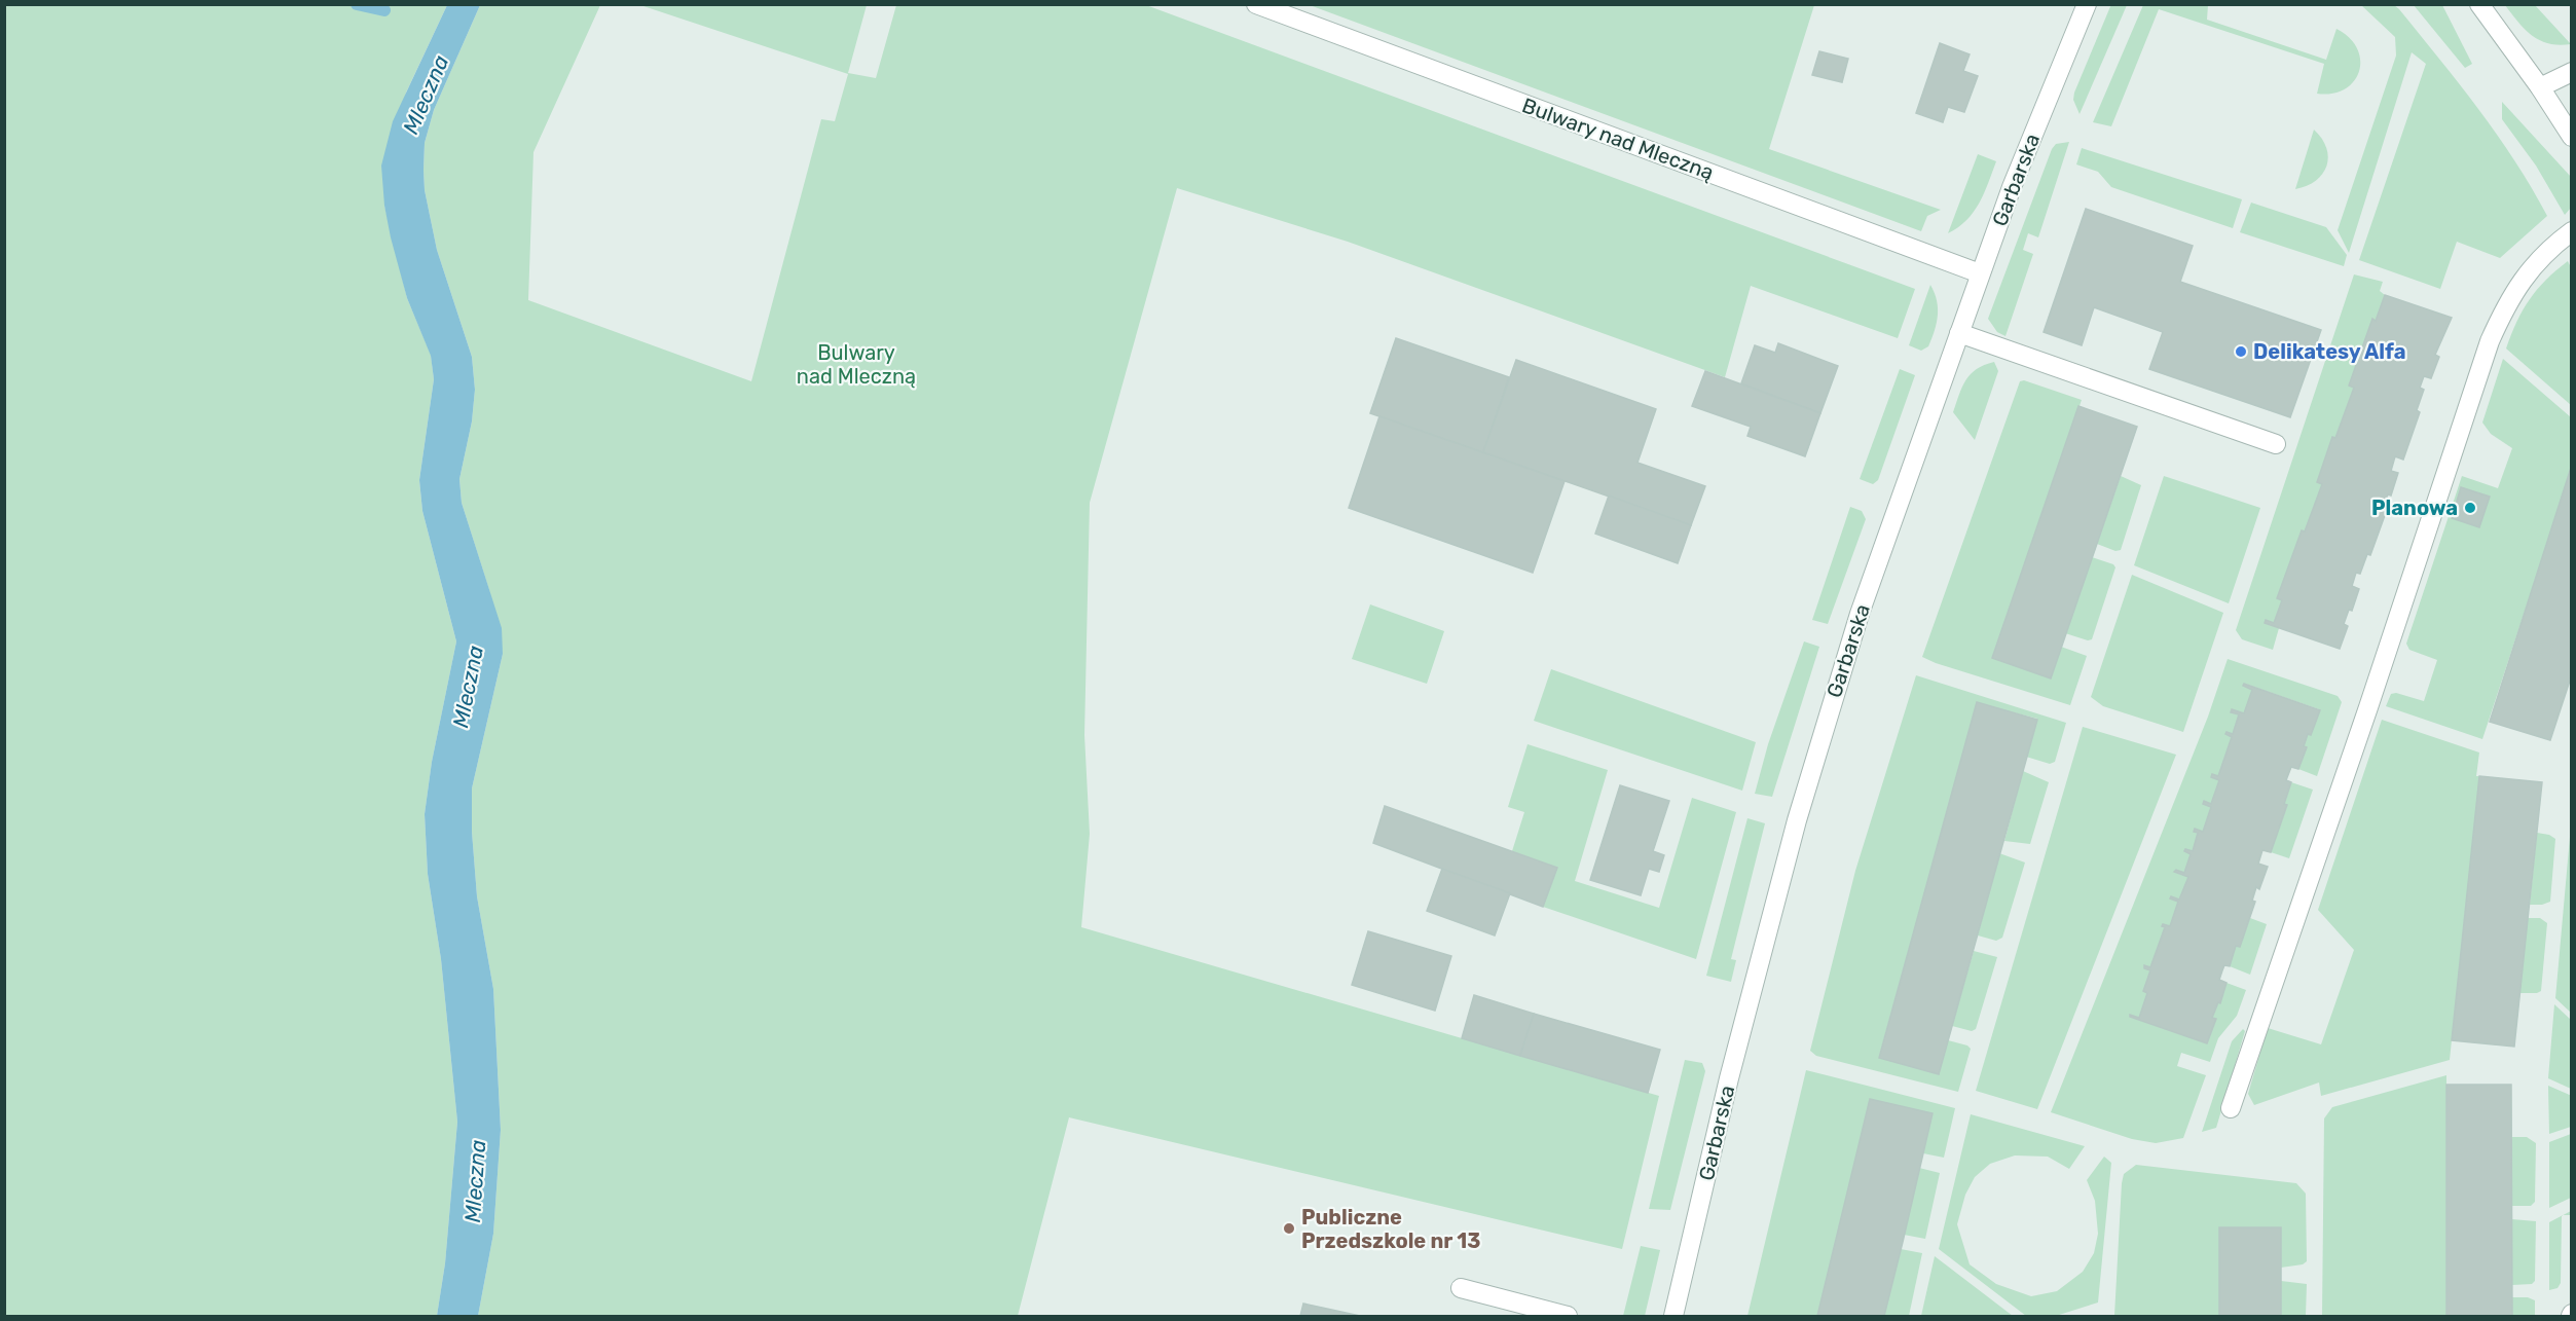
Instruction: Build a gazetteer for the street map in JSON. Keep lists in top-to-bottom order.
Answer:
{
  "streets": {
    "street": ["Bulwary nad Mleczną", "Garbarska"]
  },
  "crossings": [
    ["Bulwary nad Mleczną", "Garbarska"]
  ],
  "water": ["Mleczna"],
  "parks": ["Bulwary nad Mleczną"],
  "places": ["Delikatesy Alfa", "Planowa", "Publiczne Przedszkole nr 13"]
}
